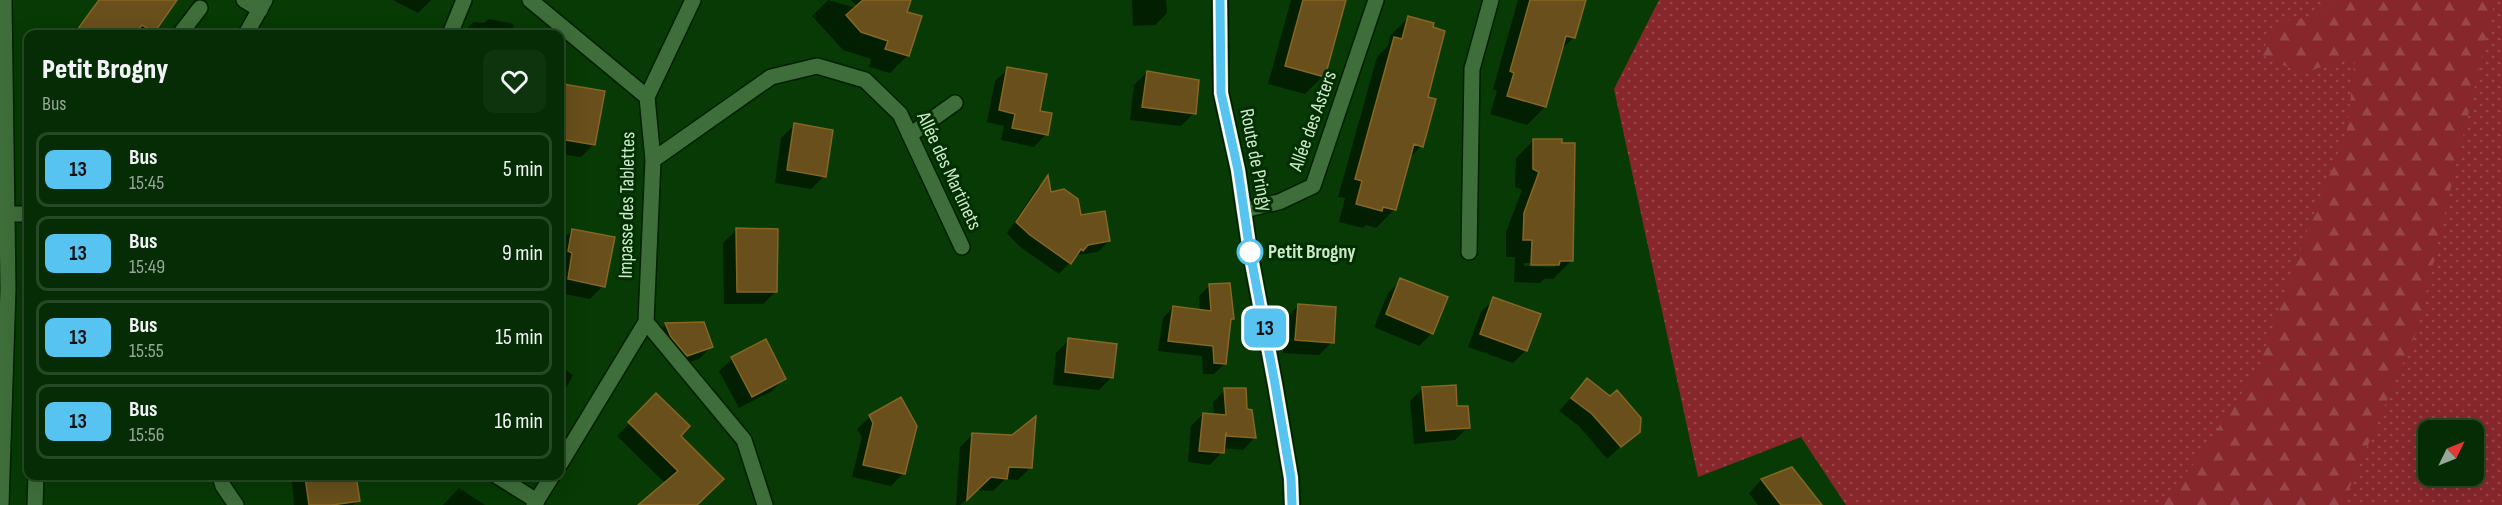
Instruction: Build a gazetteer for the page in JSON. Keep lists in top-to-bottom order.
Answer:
{
  "streets": {
    "street": [
      "Allée des Asters",
      "Route de Pringy",
      "Allée des Martinets",
      "Impasse des Tablettes"
    ]
  },
  "crossings": [
    ["Allée des Asters", "Route de Pringy"],
    ["Allée des Martinets", "Impasse des Tablettes"]
  ],
  "places": ["Petit Brogny"],
  "lines": ["bus line 13"],
  "north": "top right",
  "page": {
    "on_map": "13",
    "heading": ["Petit Brogny", "Bus"],
    "list": [
      {
        "mark": "13",
        "name": "Bus",
        "note": "15:45",
        "value": "5 min"
      },
      {
        "mark": "13",
        "name": "Bus",
        "note": "15:49",
        "value": "9 min"
      },
      {
        "mark": "13",
        "name": "Bus",
        "note": "15:55",
        "value": "15 min"
      },
      {
        "mark": "13",
        "name": "Bus",
        "note": "15:56",
        "value": "16 min"
      }
    ]
  }
}
